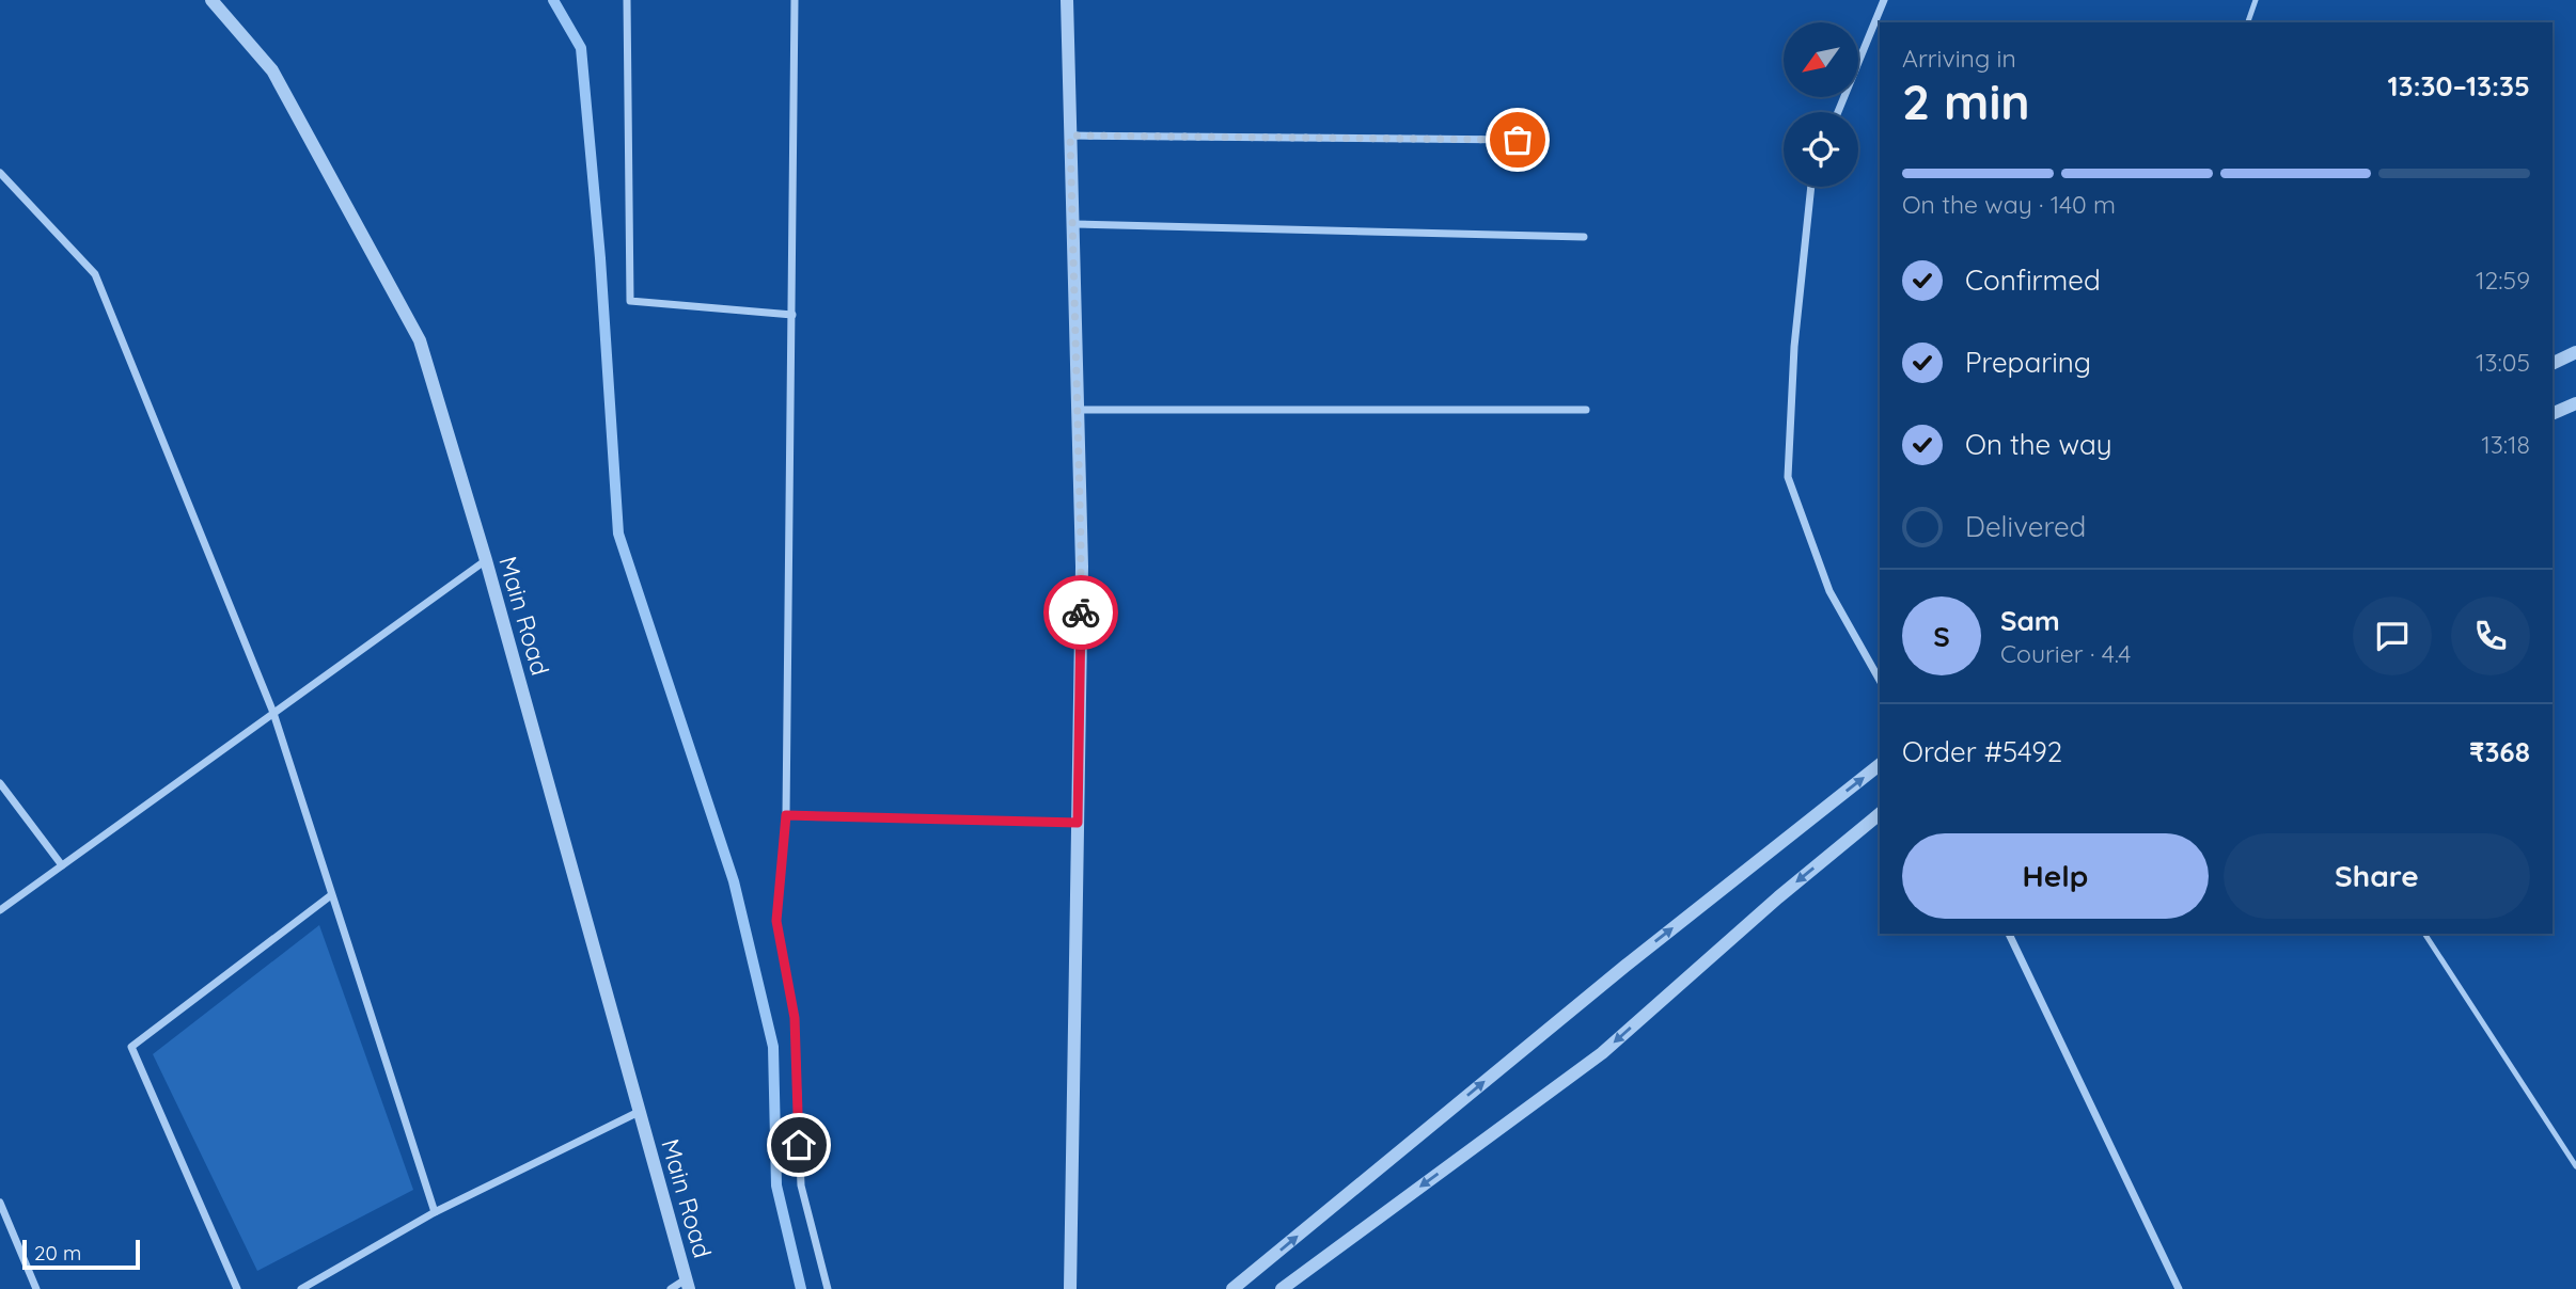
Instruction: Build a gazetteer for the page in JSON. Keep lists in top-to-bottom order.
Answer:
{
  "streets": {
    "street": ["Main Road"]
  },
  "scale_bar": "20 m",
  "north": "bottom left",
  "page": {
    "heading": ["2 min", "Arriving in", "13:30–13:35"],
    "panel": [
      "Sam",
      "Courier · 4.4",
      "Order #5492",
      "₹368"
    ],
    "bar": "On the way · 140 m",
    "list": [
      ["Confirmed", "12:59"],
      ["Preparing", "13:05"],
      ["On the way", "13:18"],
      "Delivered"
    ],
    "round": "S",
    "buttons": ["Help", "Share"],
    "scale": "20 m"
  }
}
